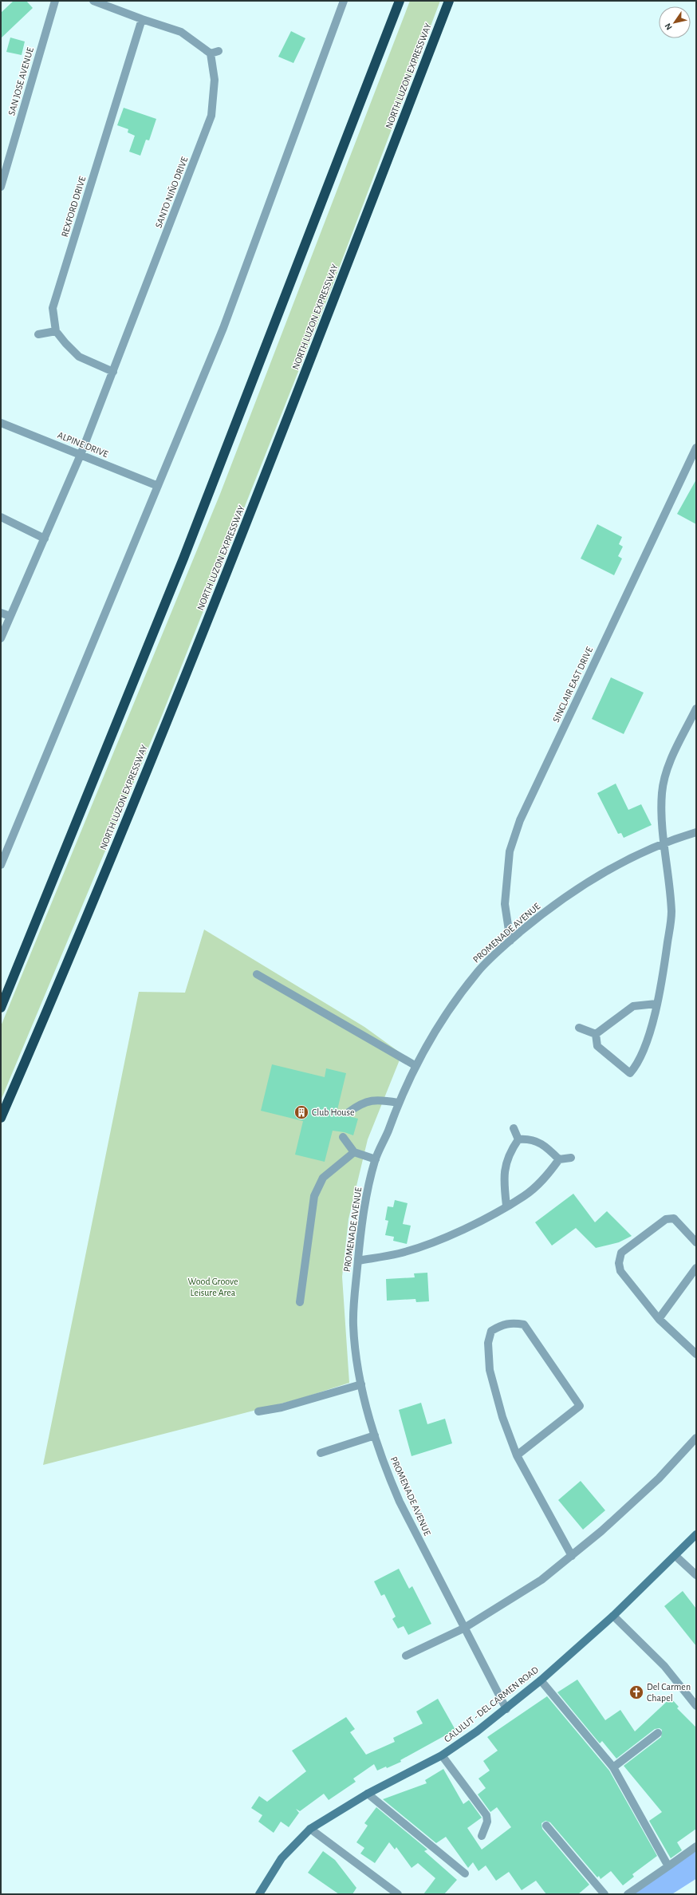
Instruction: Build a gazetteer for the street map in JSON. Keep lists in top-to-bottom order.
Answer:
{
  "streets": {
    "highway": ["NORTH LUZON EXPRESSWAY"],
    "main road": ["CALULUT - DEL CARMEN ROAD"],
    "street": [
      "SAN JOSE AVENUE",
      "SANTO NIÑO DRIVE",
      "REXFORD DRIVE",
      "ALPINE DRIVE",
      "SINCLAIR EAST DRIVE",
      "PROMENADE AVENUE"
    ]
  },
  "crossings": [
    ["SANTO NIÑO DRIVE", "ALPINE DRIVE"],
    ["SINCLAIR EAST DRIVE", "PROMENADE AVENUE"],
    ["PROMENADE AVENUE", "CALULUT - DEL CARMEN ROAD"]
  ],
  "parks": ["Wood Groove Leisure Area"],
  "places": {
    "building": ["Club House"],
    "church": ["Del Carmen Chapel"]
  },
  "north": "bottom left"
}
